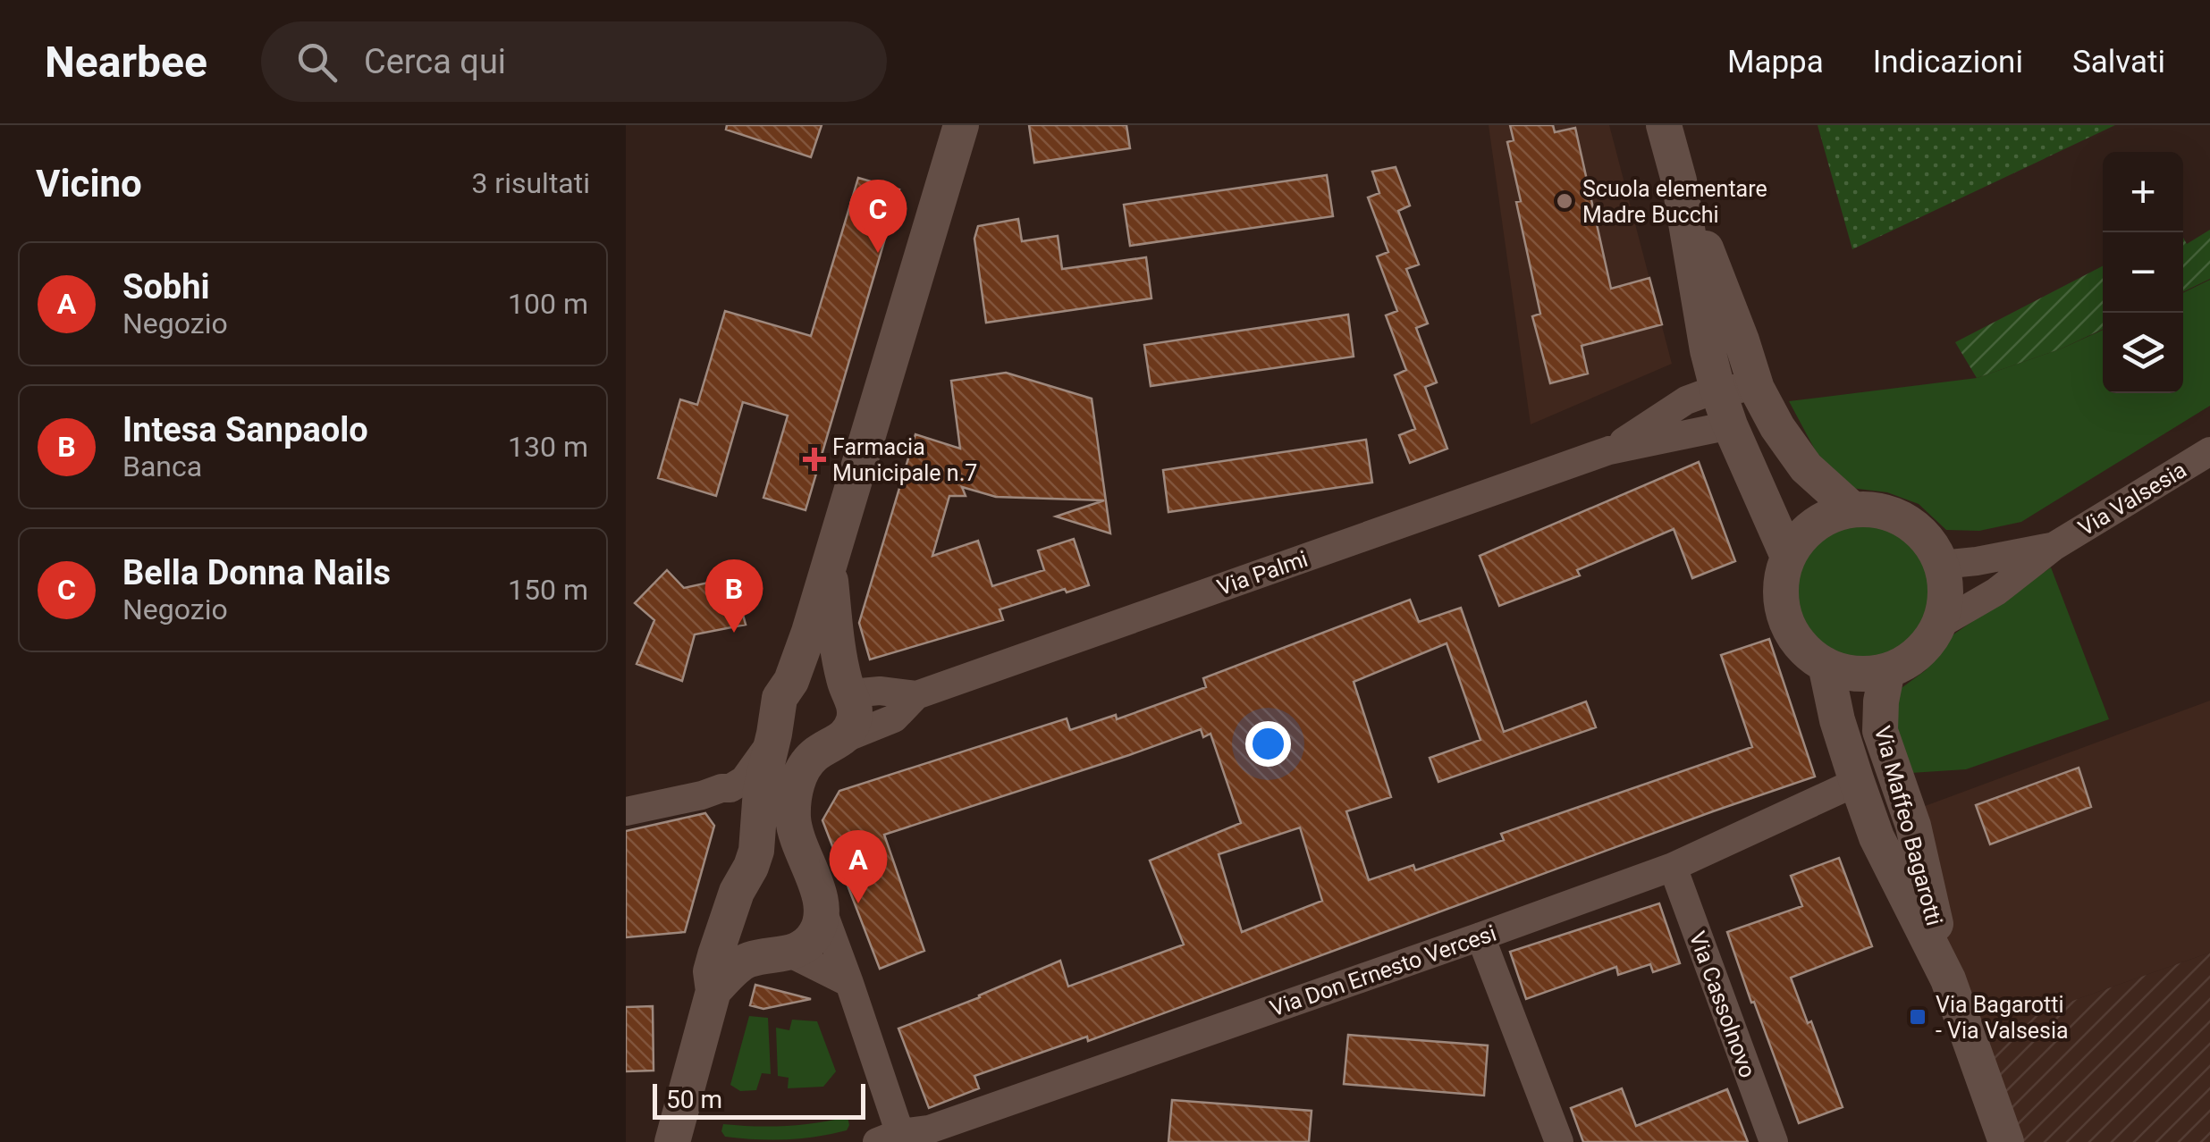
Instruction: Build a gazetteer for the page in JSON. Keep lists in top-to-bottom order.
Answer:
{
  "streets": {
    "street": [
      "Via Valsesia",
      "Via Palmi",
      "Via Maffeo Bagarotti",
      "Via Don Ernesto Vercesi",
      "Via Cassolnovo"
    ]
  },
  "crossings": [
    ["Via Valsesia", "Via Maffeo Bagarotti"],
    ["Via Maffeo Bagarotti", "Via Don Ernesto Vercesi"],
    ["Via Don Ernesto Vercesi", "Via Cassolnovo"]
  ],
  "places": {
    "other": ["Scuola elementare Madre Bucchi"],
    "health": ["Farmacia Municipale n.7"],
    "transit": ["Via Bagarotti - Via Valsesia"]
  },
  "scale_bar": "50 m",
  "page": {
    "header": "Nearbee",
    "search": "Cerca qui",
    "nav": ["Mappa", "Indicazioni", "Salvati"],
    "heading": ["Vicino", "3 risultati"],
    "map_buttons": ["+", "−"],
    "pins": ["C", "B", "A"],
    "list": [
      {
        "mark": "A",
        "name": "Sobhi",
        "note": "Negozio",
        "value": "100 m"
      },
      {
        "mark": "B",
        "name": "Intesa Sanpaolo",
        "note": "Banca",
        "value": "130 m"
      },
      {
        "mark": "C",
        "name": "Bella Donna Nails",
        "note": "Negozio",
        "value": "150 m"
      }
    ],
    "scale": "50 m"
  }
}
